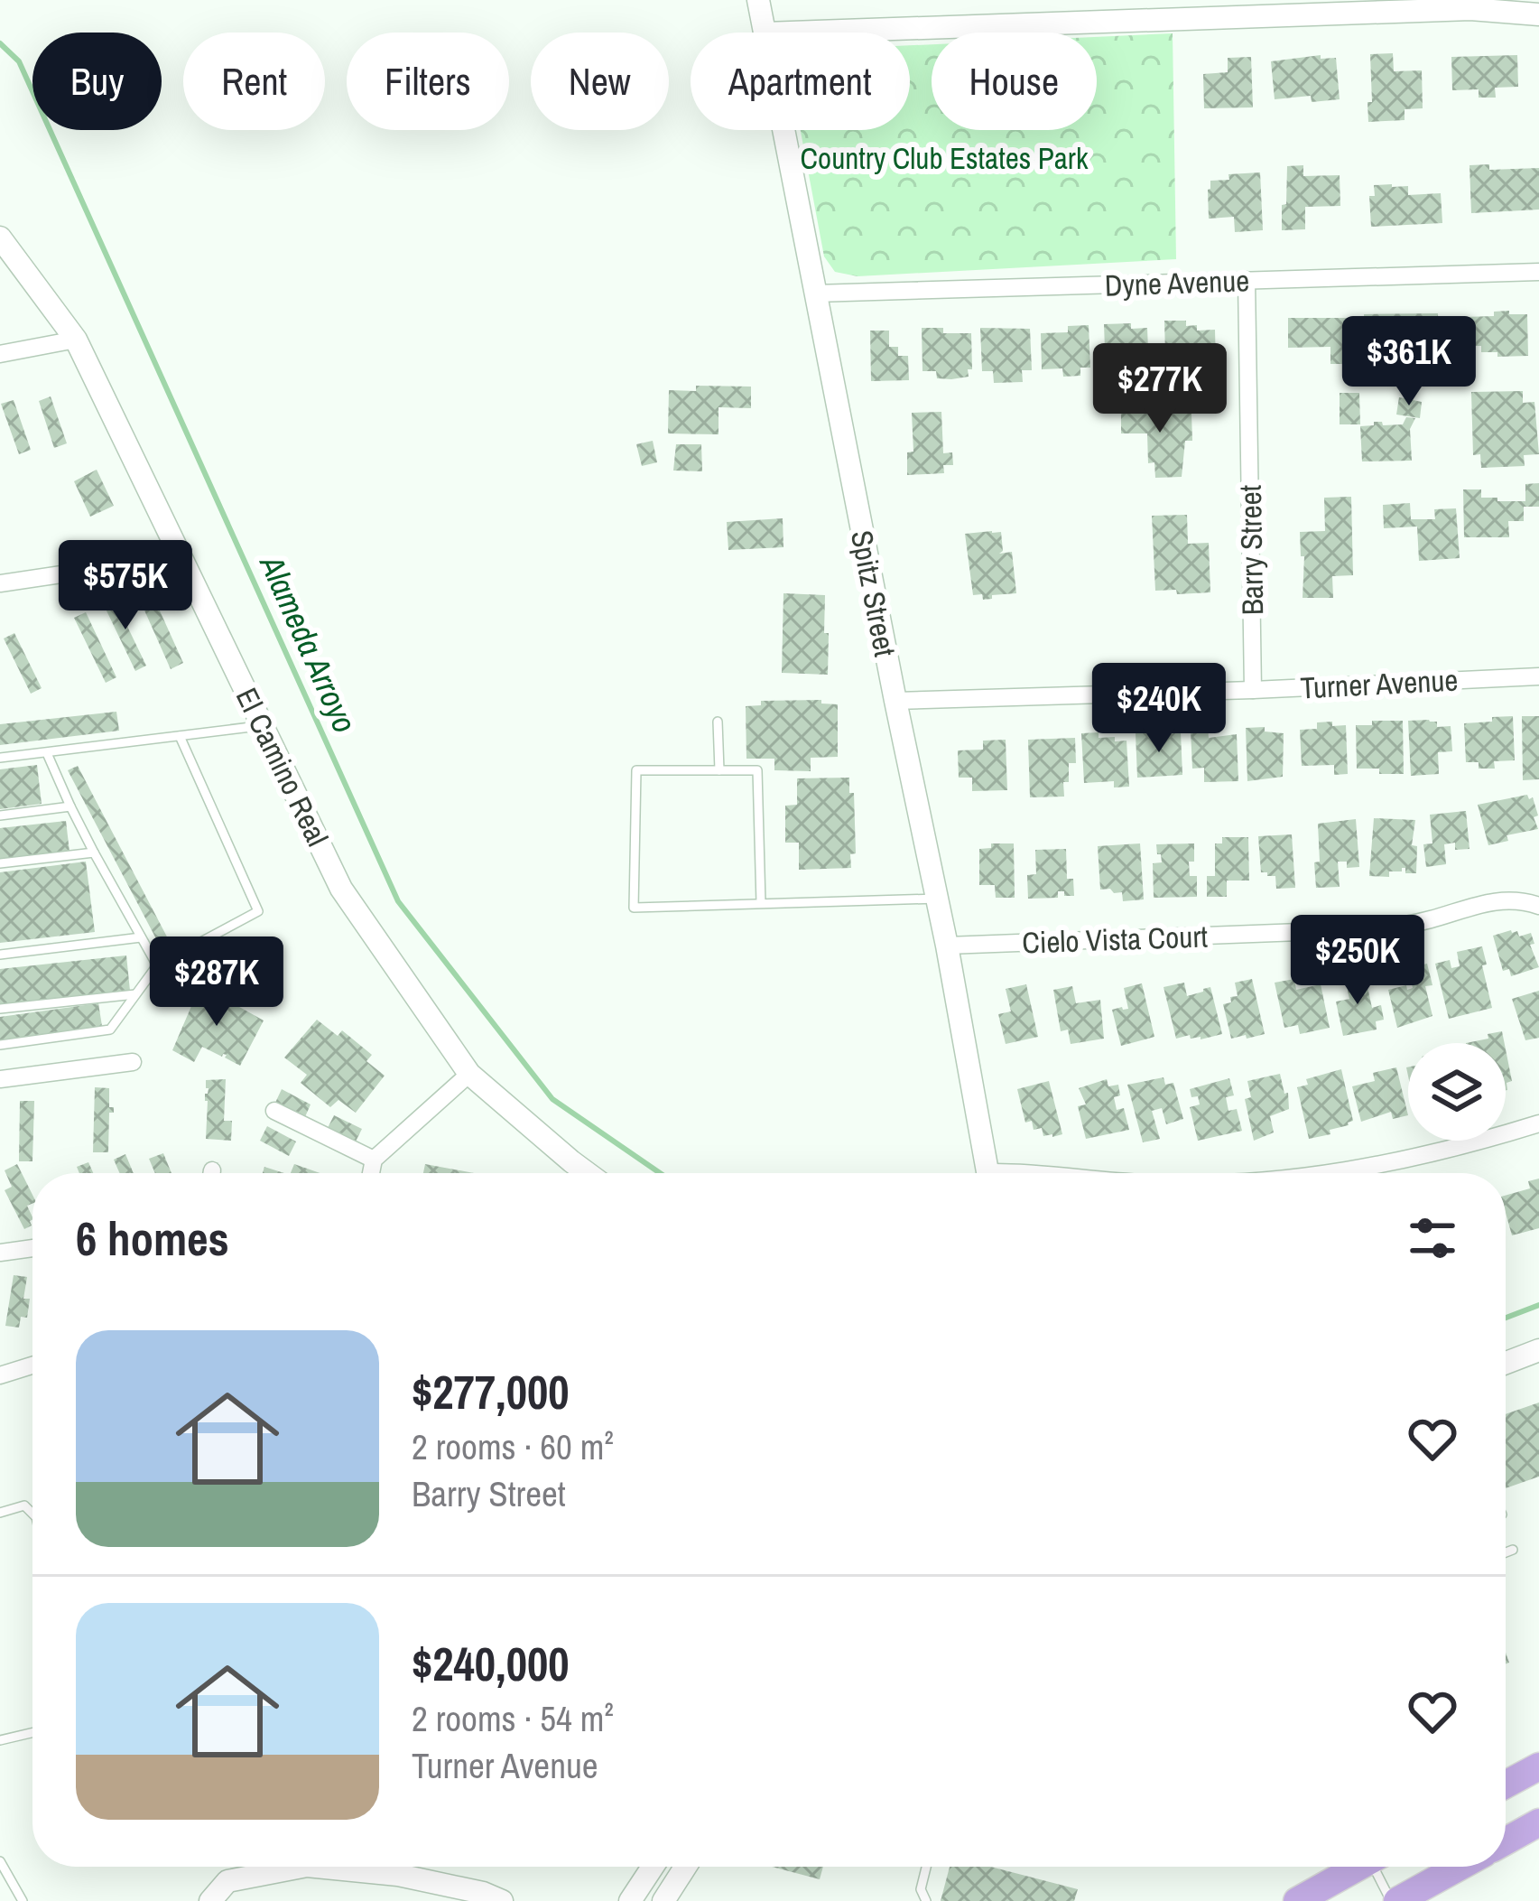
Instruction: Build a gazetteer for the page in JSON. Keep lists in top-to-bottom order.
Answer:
{
  "streets": {
    "street": [
      "Dyne Avenue",
      "Barry Street",
      "Spitz Street",
      "Turner Avenue",
      "El Camino Real",
      "Cielo Vista Court"
    ]
  },
  "crossings": [
    ["Dyne Avenue", "Barry Street"],
    ["Dyne Avenue", "Spitz Street"],
    ["Barry Street", "Turner Avenue"],
    ["Spitz Street", "Turner Avenue"],
    ["Spitz Street", "Cielo Vista Court"]
  ],
  "water": ["Alameda Arroyo"],
  "parks": ["Country Club Estates Park"],
  "page": {
    "chip": [
      "Buy",
      "Rent",
      "Filters",
      "New",
      "Apartment",
      "House"
    ],
    "price": [
      "$361K",
      "$277K",
      "$575K",
      "$240K",
      "$250K",
      "$287K"
    ],
    "heading": "6 homes",
    "list": [
      {
        "name": "$277,000",
        "note": "2 rooms · 60 m² · Barry Street"
      },
      {
        "name": "$240,000",
        "note": "2 rooms · 54 m² · Turner Avenue"
      }
    ]
  }
}
